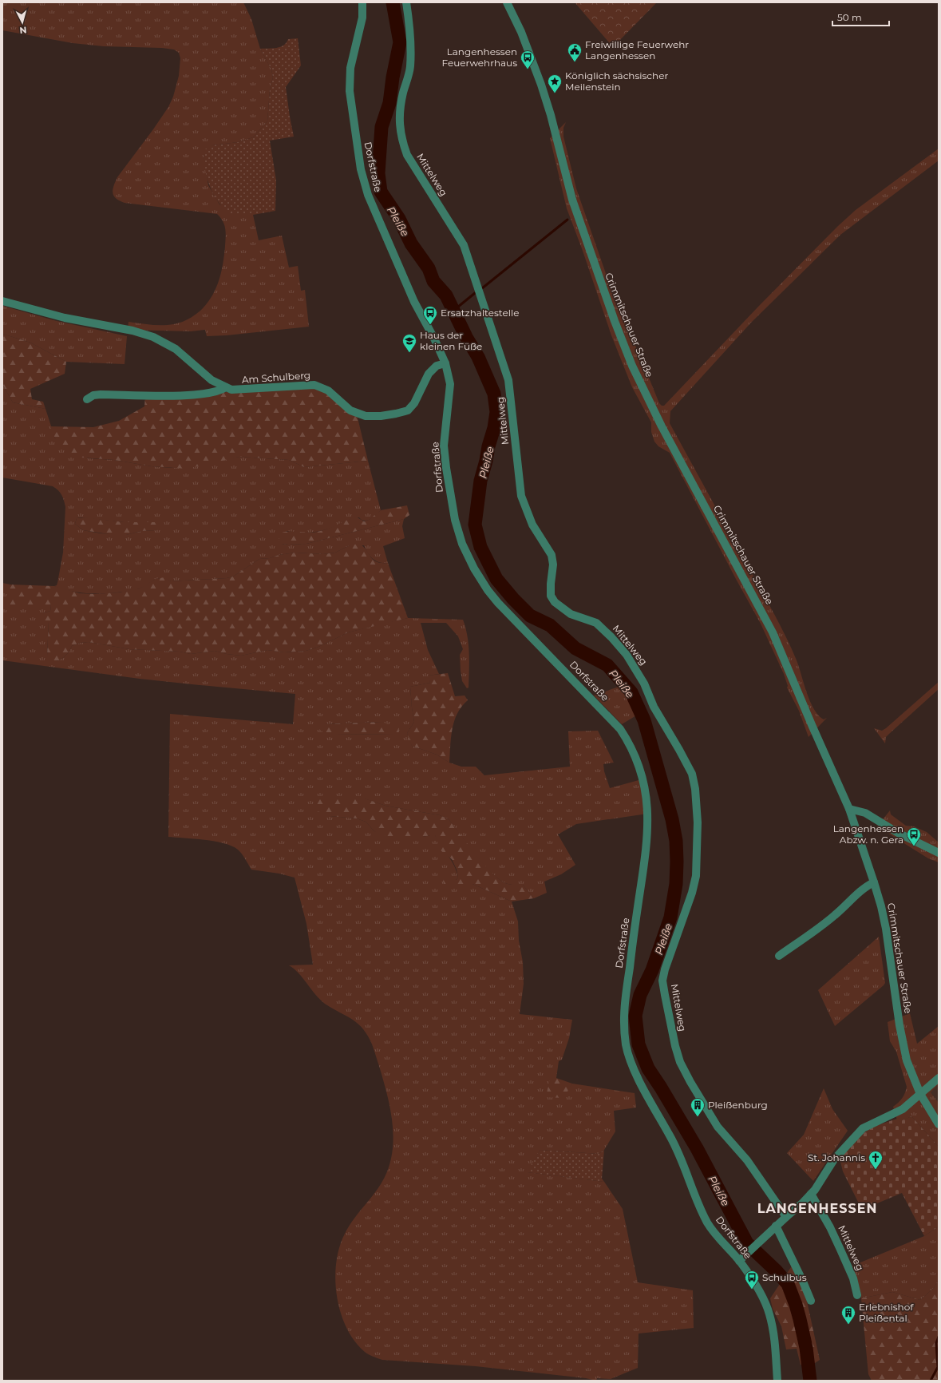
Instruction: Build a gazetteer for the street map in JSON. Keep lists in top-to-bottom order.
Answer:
{
  "streets": {
    "street": [
      "Dorfstraße",
      "Mittelweg",
      "Crimmitschauer Straße",
      "Am Schulberg"
    ]
  },
  "crossings": [
    ["Dorfstraße", "Am Schulberg"]
  ],
  "districts": ["LANGENHESSEN"],
  "water": ["Pleiße"],
  "places": {
    "public building": ["Freiwillige Feuerwehr Langenhessen"],
    "bus stop": [
      "Langenhessen Feuerwehrhaus",
      "Ersatzhaltestelle",
      "Langenhessen Abzw. n. Gera",
      "Schulbus"
    ],
    "place": ["Königlich sächsischer Meilenstein"],
    "school or university": ["Haus der kleinen Füße"],
    "building": ["Pleißenburg", "Erlebnishof Pleißental"],
    "church": ["St. Johannis"]
  },
  "scale_bar": "50 m",
  "north": "bottom"
}
